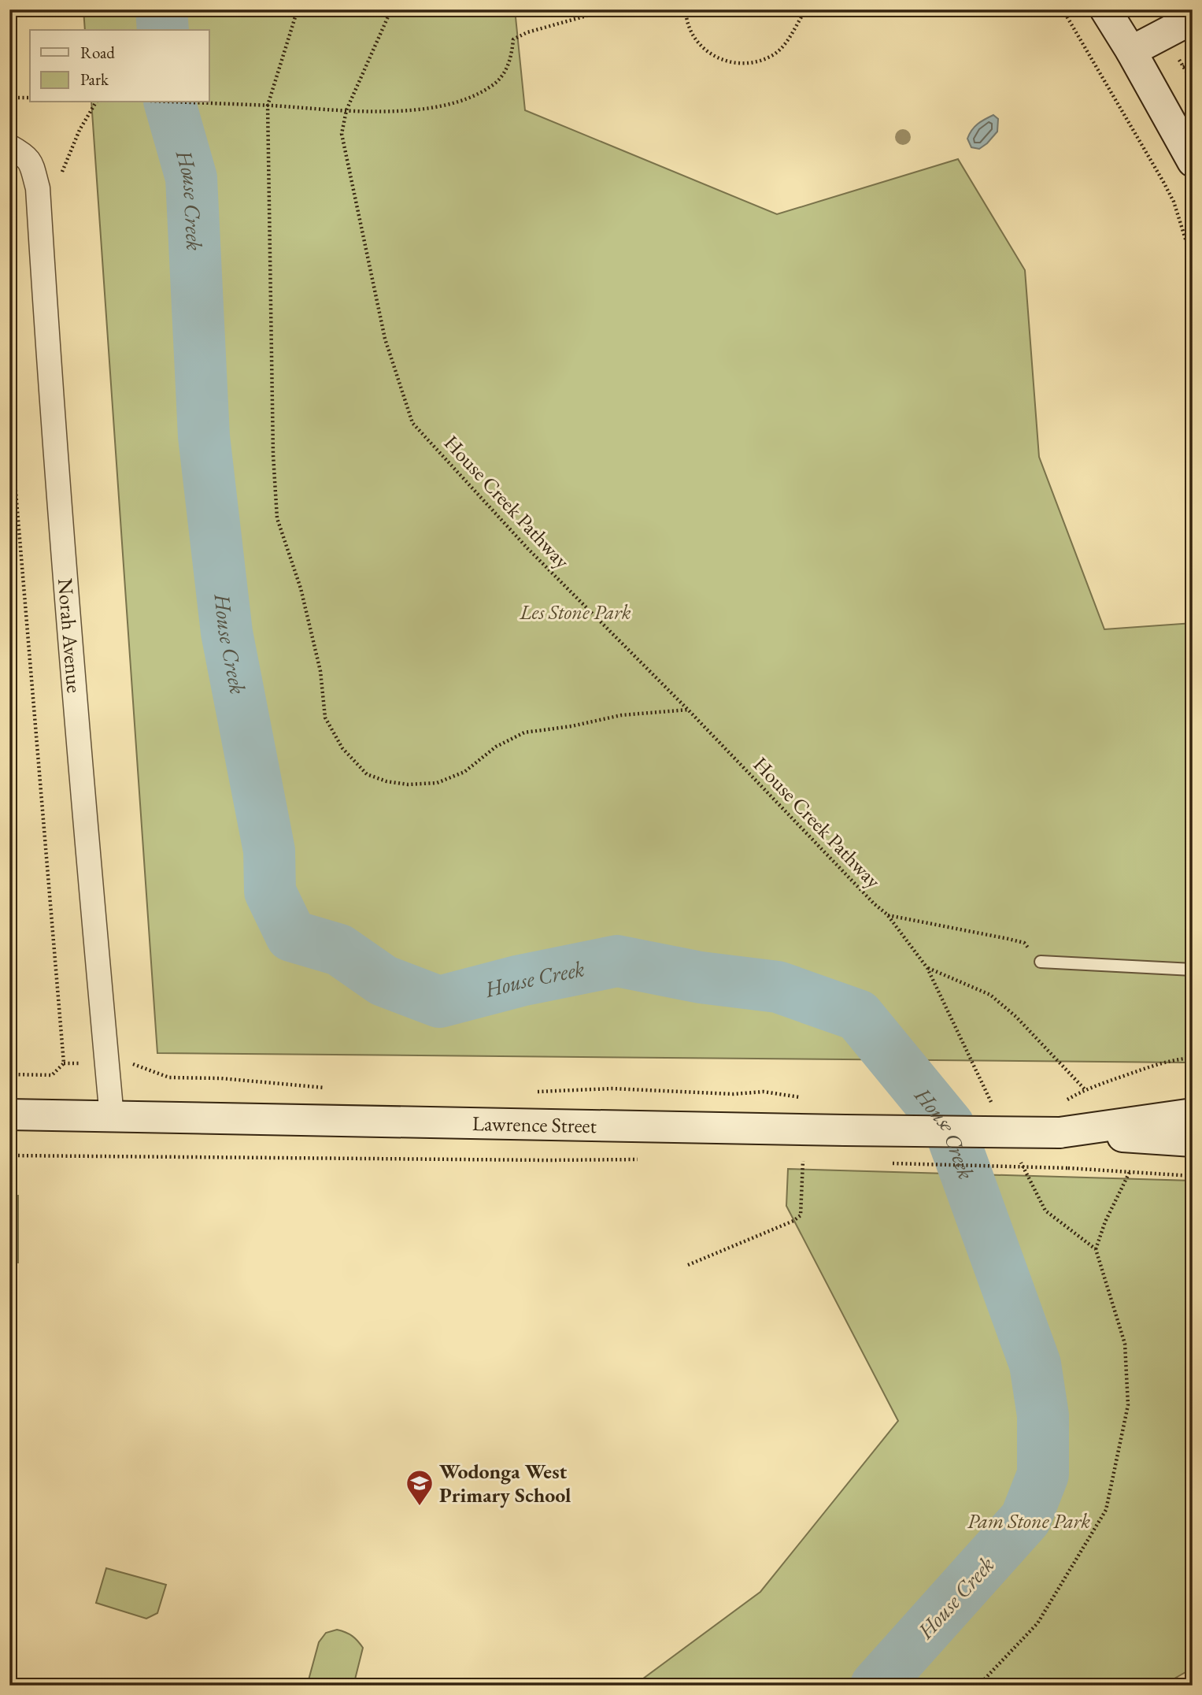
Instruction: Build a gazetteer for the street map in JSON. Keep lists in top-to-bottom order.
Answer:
{
  "streets": {
    "main road": ["Lawrence Street"],
    "street": ["Norah Avenue"],
    "path": ["House Creek Pathway"]
  },
  "crossings": [
    ["Norah Avenue", "Lawrence Street"]
  ],
  "water": ["House Creek"],
  "parks": ["Les Stone Park", "Pam Stone Park"],
  "places": {
    "school or university": ["Wodonga West Primary School"]
  },
  "legend": ["Road", "Park"]
}
